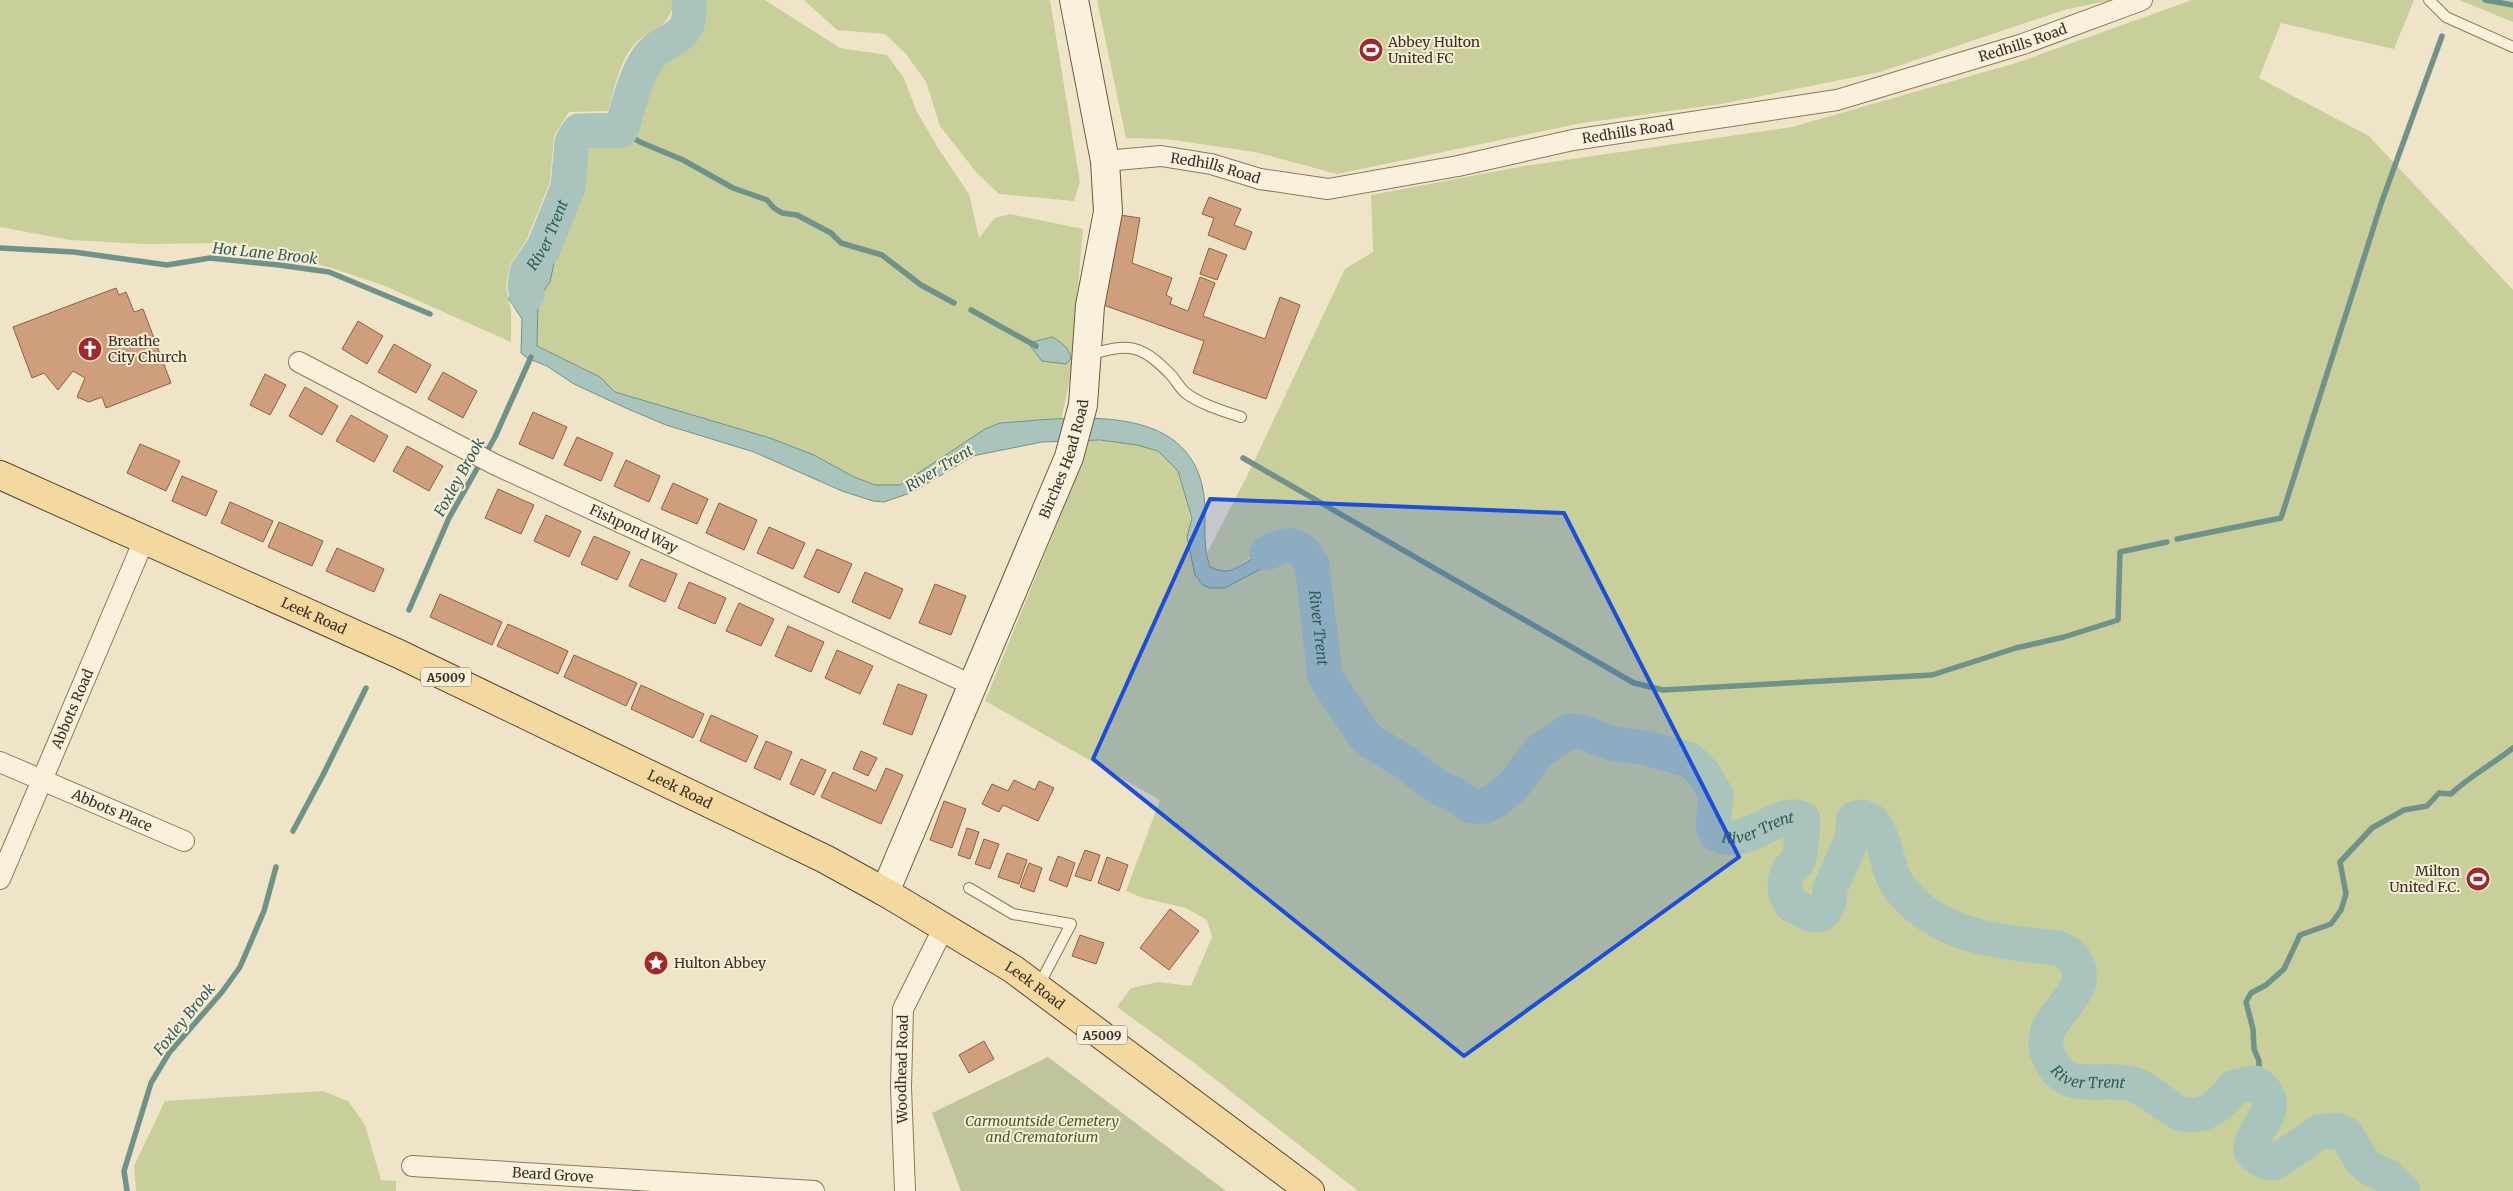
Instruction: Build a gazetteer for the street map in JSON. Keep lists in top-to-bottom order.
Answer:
{
  "streets": {
    "main road": ["Leek Road", "A5009"],
    "street": [
      "Redhills Road",
      "Birches Head Road",
      "Fishpond Way",
      "Abbots Road",
      "Abbots Place",
      "Woodhead Road",
      "Beard Grove"
    ]
  },
  "crossings": [
    ["Redhills Road", "Birches Head Road"],
    ["Birches Head Road", "Fishpond Way"],
    ["Birches Head Road", "Leek Road"],
    ["Leek Road", "Abbots Road"],
    ["Leek Road", "Woodhead Road"],
    ["Abbots Road", "Abbots Place"]
  ],
  "water": ["River Trent", "Hot Lane Brook", "Foxley Brook"],
  "parks": ["Carmountside Cemetery and Crematorium"],
  "places": {
    "sports": ["Abbey Hulton United FC", "Milton United F.C."],
    "church": ["Breathe City Church"],
    "place": ["Hulton Abbey"]
  }
}
